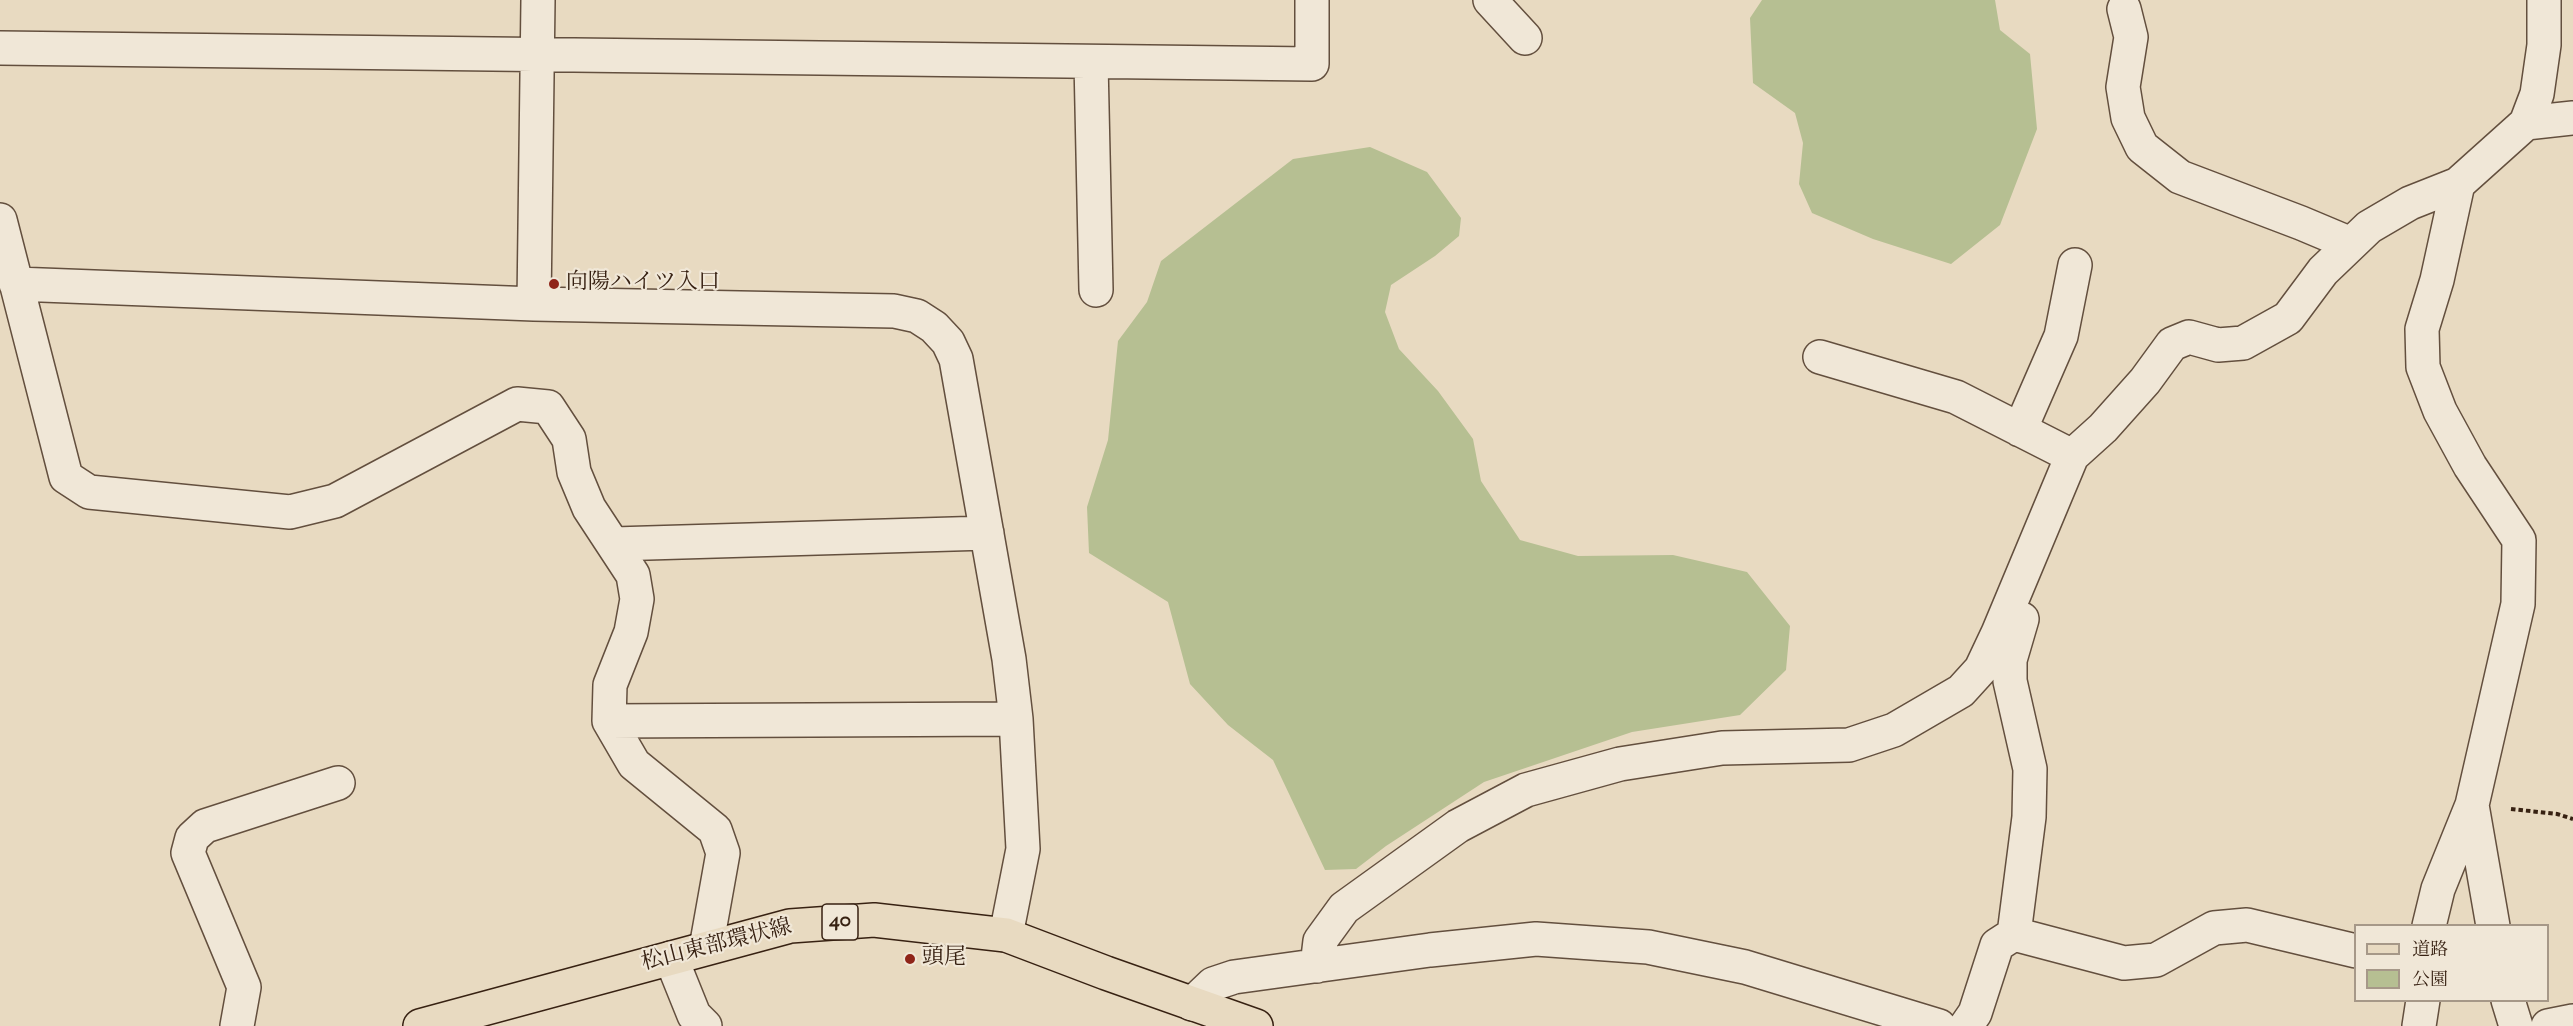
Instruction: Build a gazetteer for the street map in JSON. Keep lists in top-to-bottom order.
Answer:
{
  "streets": {
    "main road": ["40", "松山東部環状線"]
  },
  "places": ["向陽ハイツ入口", "頭尾"],
  "legend": ["道路", "公園"]
}
